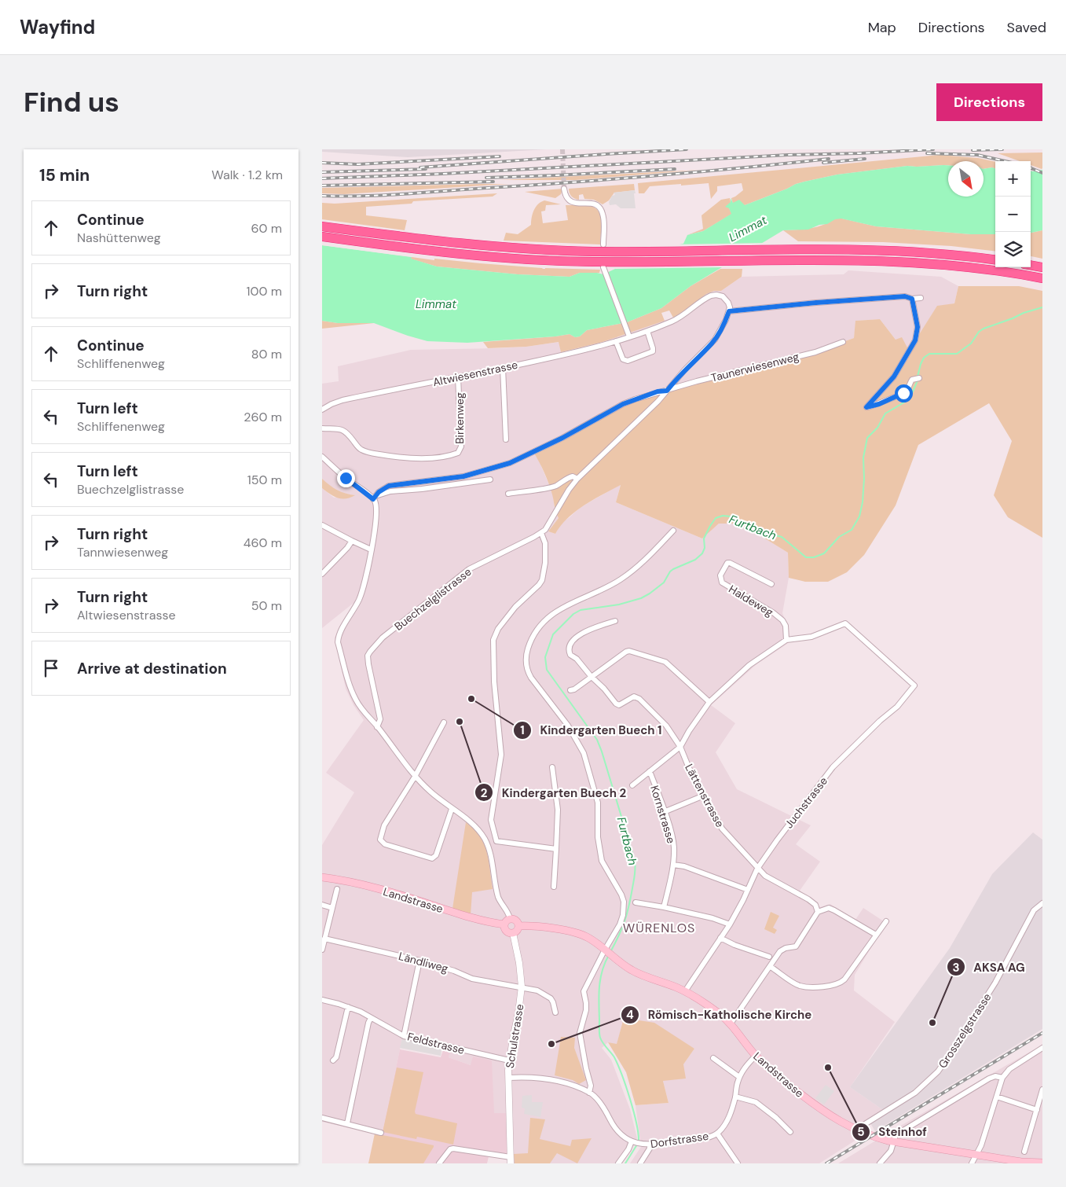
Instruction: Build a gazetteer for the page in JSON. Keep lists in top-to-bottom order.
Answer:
{
  "streets": {
    "main road": ["Landstrasse"],
    "street": [
      "Taunerwiesenweg",
      "Altwiesenstrasse",
      "Birkenweg",
      "Buechzelglistrasse",
      "Haldeweg",
      "Lättenstrasse",
      "Juchstrasse",
      "Kornstrasse",
      "Ländliweg",
      "Grosszelgstrasse",
      "Schulstrasse",
      "Feldstrasse",
      "Dorfstrasse"
    ]
  },
  "crossings": [
    ["Taunerwiesenweg", "Buechzelglistrasse"],
    ["Altwiesenstrasse", "Birkenweg"],
    ["Haldeweg", "Juchstrasse"],
    ["Lättenstrasse", "Juchstrasse"],
    ["Juchstrasse", "Landstrasse"],
    ["Landstrasse", "Grosszelgstrasse"],
    ["Landstrasse", "Schulstrasse"],
    ["Landstrasse", "Dorfstrasse"],
    ["Ländliweg", "Schulstrasse"],
    ["Schulstrasse", "Feldstrasse"],
    ["Schulstrasse", "Dorfstrasse"]
  ],
  "districts": ["WÜRENLOS"],
  "water": ["Limmat", "Furtbach"],
  "places": [
    "Kindergarten Buech 1",
    "Kindergarten Buech 2",
    "AKSA AG",
    "Römisch-Katholische Kirche",
    "Steinhof"
  ],
  "north": "bottom right",
  "page": {
    "header": "Wayfind",
    "nav": ["Map", "Directions", "Saved"],
    "buttons": "Directions",
    "title": "Find us",
    "heading": ["15 min", "Walk · 1.2 km"],
    "map_buttons": ["+", "−"],
    "list": [
      ["Continue", "Nashüttenweg", "60 m"],
      ["Turn right", "100 m"],
      ["Continue", "Schliffenenweg", "80 m"],
      ["Turn left", "Schliffenenweg", "260 m"],
      ["Turn left", "Buechzelglistrasse", "150 m"],
      ["Turn right", "Tannwiesenweg", "460 m"],
      ["Turn right", "Altwiesenstrasse", "50 m"],
      "Arrive at destination"
    ]
  }
}
